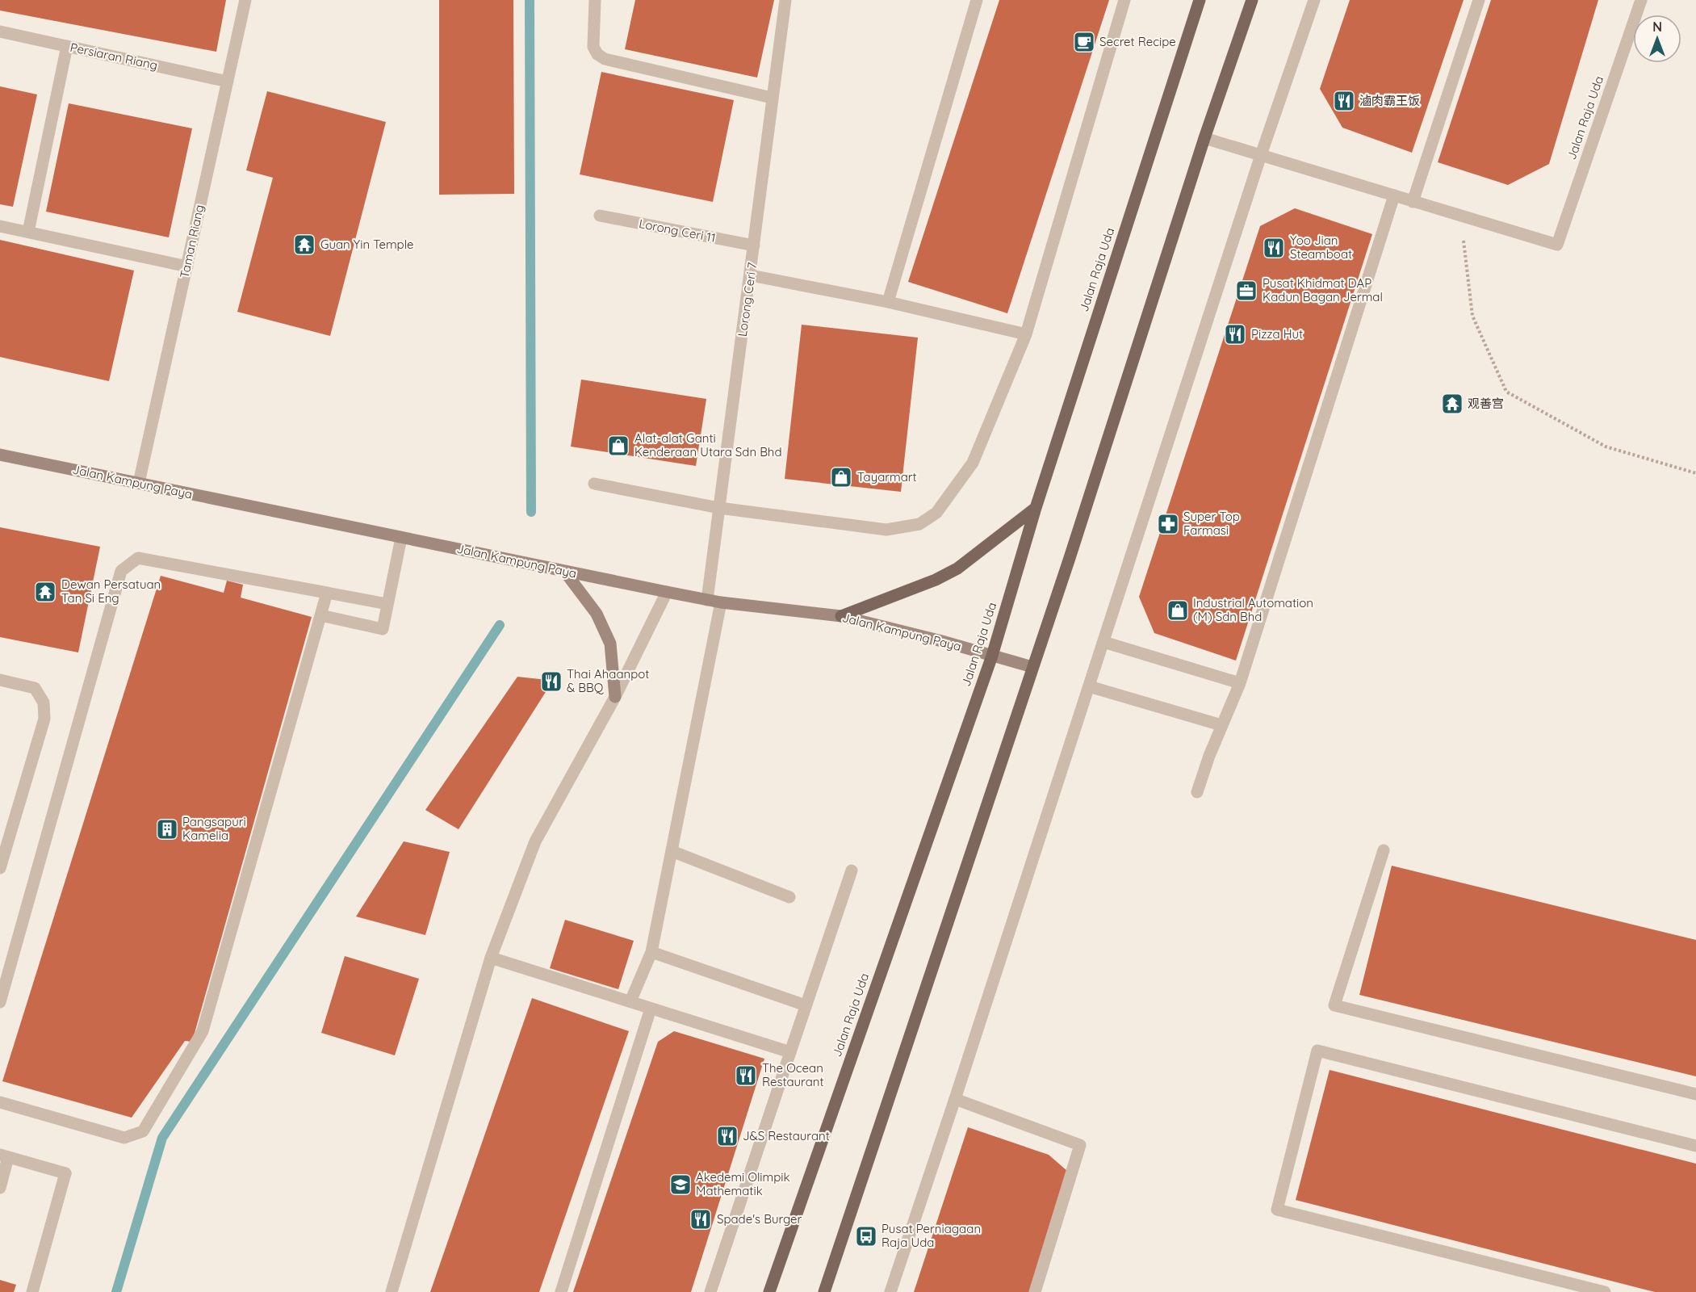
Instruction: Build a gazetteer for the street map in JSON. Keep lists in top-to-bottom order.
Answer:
{
  "streets": {
    "main road": ["Jalan Raja Uda"],
    "street": [
      "Persiaran Riang",
      "Lorong Ceri 11",
      "Taman Riang",
      "Lorong Ceri 7",
      "Jalan Kampung Paya"
    ]
  },
  "crossings": [
    ["Persiaran Riang", "Taman Riang"],
    ["Jalan Raja Uda", "Jalan Kampung Paya"],
    ["Lorong Ceri 11", "Lorong Ceri 7"],
    ["Taman Riang", "Jalan Kampung Paya"],
    ["Lorong Ceri 7", "Jalan Kampung Paya"]
  ],
  "places": {
    "cafe": ["Secret Recipe"],
    "restaurant": [
      "滷肉霸王饭",
      "Yoo Jian Steamboat",
      "Pizza Hut",
      "Thai Ahaanpot & BBQ",
      "The Ocean Restaurant",
      "J&S Restaurant",
      "Spade's Burger"
    ],
    "temple": ["Guan Yin Temple", "观善宫", "Dewan Persatuan Tan Si Eng"],
    "office": ["Pusat Khidmat DAP Kadun Bagan Jermal"],
    "shop": ["Alat-alat Ganti Kenderaan Utara Sdn Bhd", "Tayarmart", "Industrial Automation (M) Sdn Bhd"],
    "pharmacy": ["Super Top Farmasi"],
    "building": ["Pangsapuri Kamelia"],
    "school or university": ["Akedemi Olimpik Mathematik"],
    "bus stop": ["Pusat Perniagaan Raja Uda"]
  },
  "north": "top"
}
